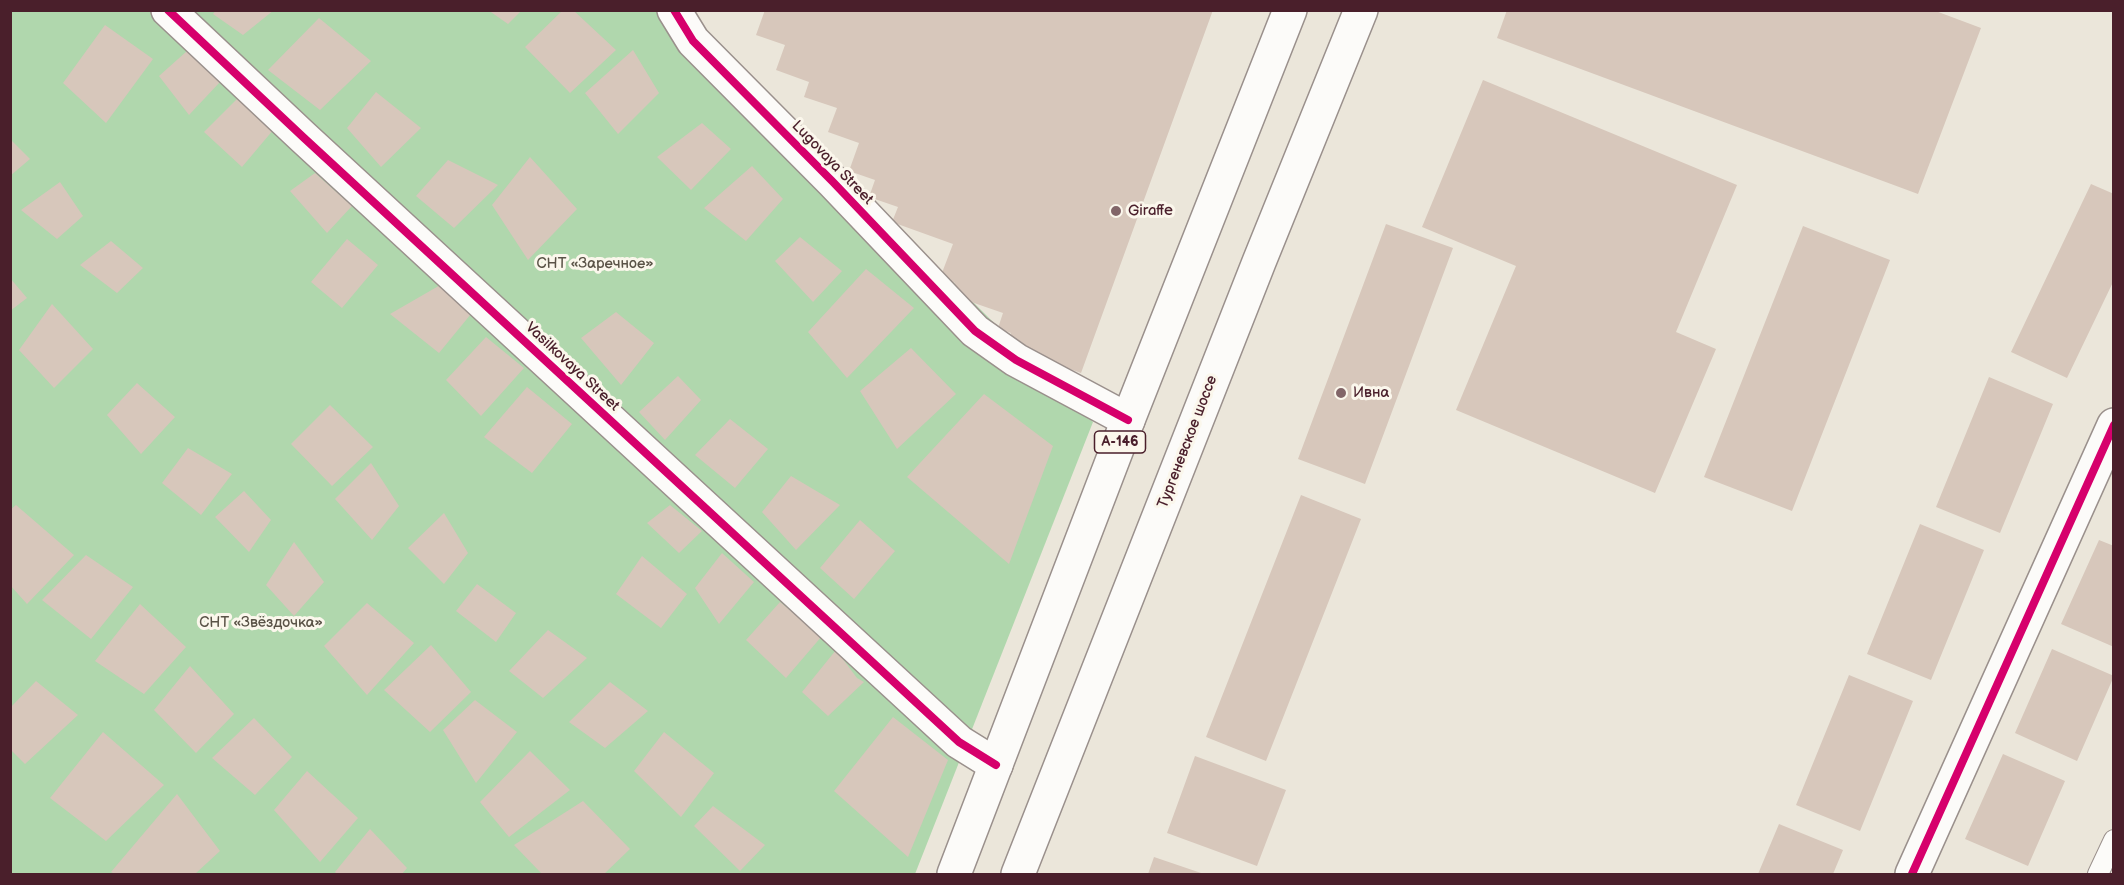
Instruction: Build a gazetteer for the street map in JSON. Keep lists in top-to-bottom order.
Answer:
{
  "streets": {
    "main road": [
      "Lugovaya Street",
      "Vasilkovaya Street",
      "А-146",
      "Тургеневское шоссе"
    ]
  },
  "crossings": [
    ["Lugovaya Street", "А-146"],
    ["Vasilkovaya Street", "А-146"]
  ],
  "parks": ["СНТ «Заречное»", "СНТ «Звёздочка»"],
  "places": ["Giraffe", "Ивна"]
}
